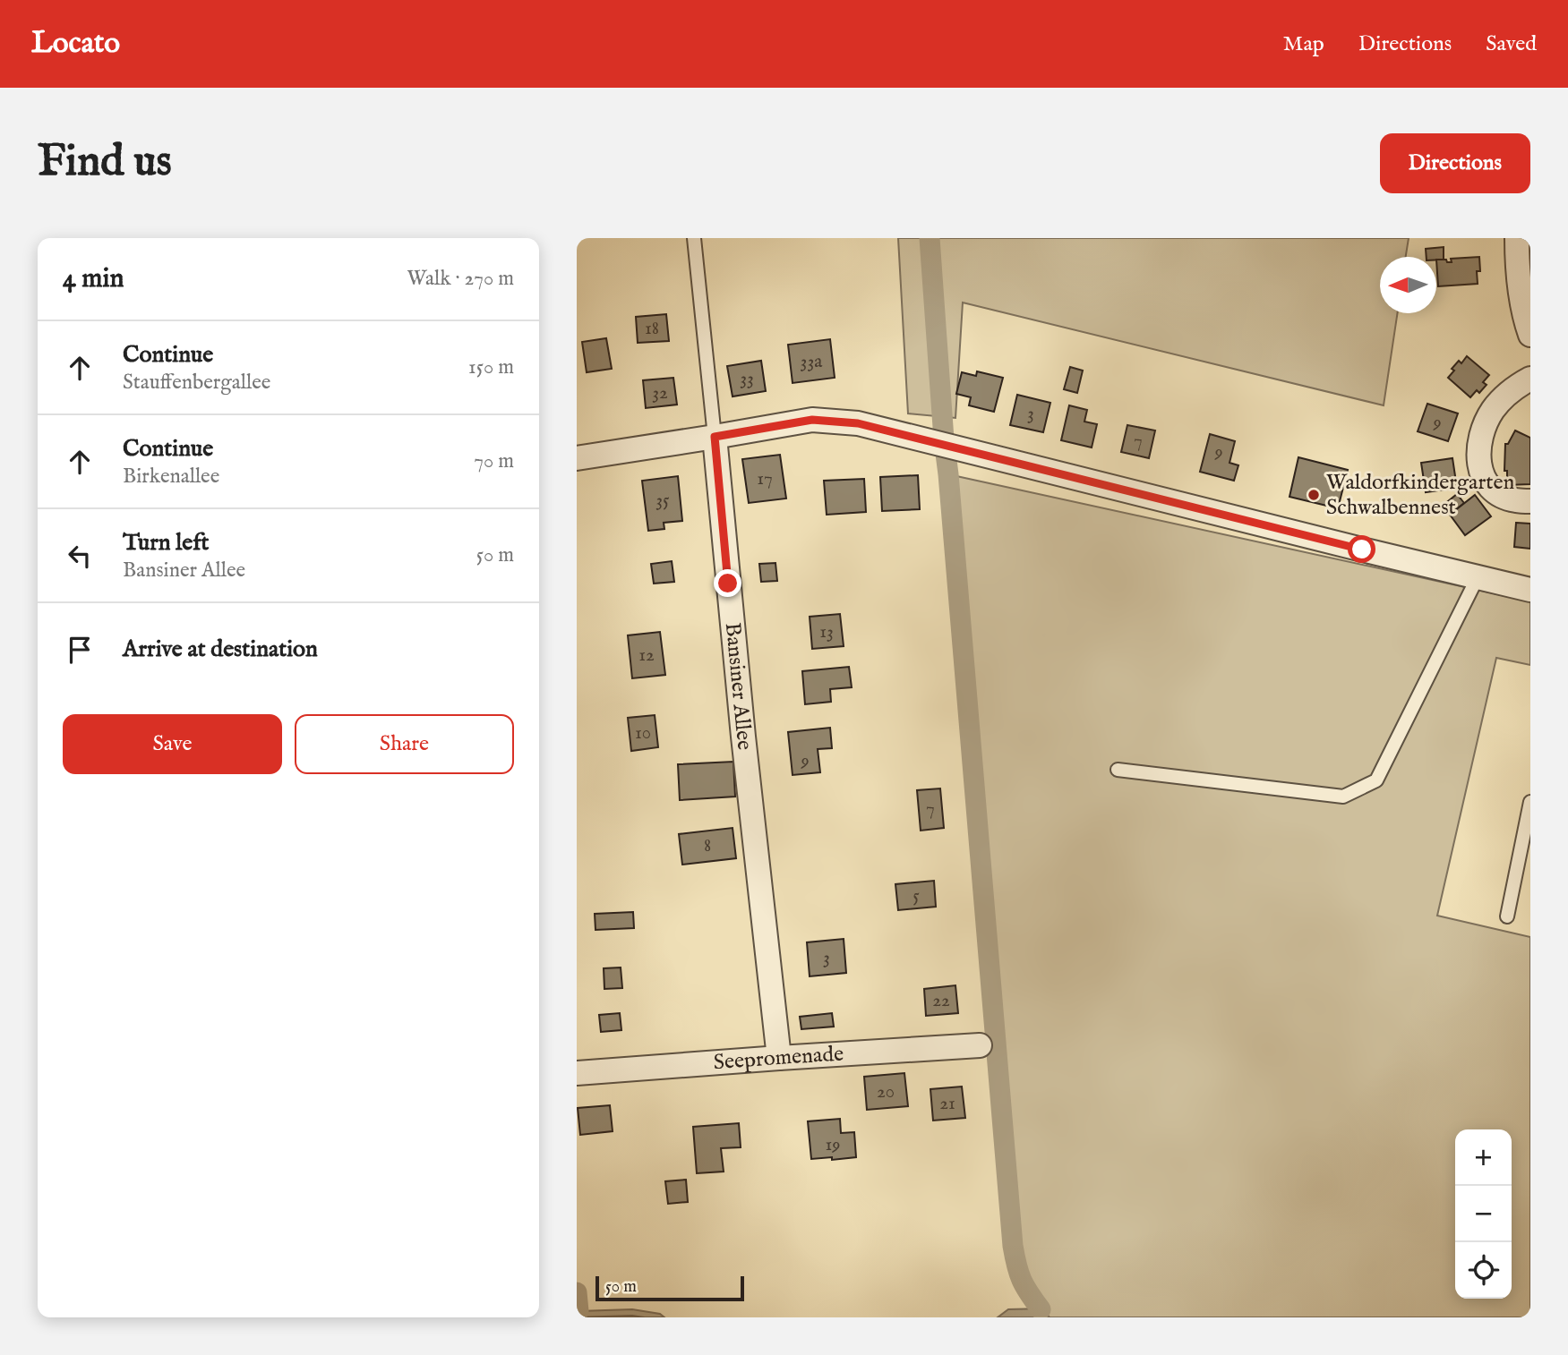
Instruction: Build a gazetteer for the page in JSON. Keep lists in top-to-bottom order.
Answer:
{
  "streets": {
    "street": ["Bansiner Allee", "Seepromenade"]
  },
  "crossings": [
    ["Bansiner Allee", "Seepromenade"]
  ],
  "places": ["Waldorfkindergarten Schwalbennest"],
  "house_numbers": [
    "18",
    "33a",
    "33",
    "32",
    "3",
    "9",
    "7",
    "9",
    "17",
    "35",
    "13",
    "12",
    "10",
    "9",
    "7",
    "8",
    "5",
    "3",
    "22",
    "20",
    "21",
    "19"
  ],
  "scale_bar": "50 m",
  "north": "left",
  "page": {
    "header": "Locato",
    "nav": ["Map", "Directions", "Saved"],
    "buttons": [
      "Directions",
      ["Save", "Share"]
    ],
    "title": "Find us",
    "heading": ["4 min", "Walk · 270 m"],
    "list": [
      ["Continue", "Stauffenbergallee", "150 m"],
      ["Continue", "Birkenallee", "70 m"],
      ["Turn left", "Bansiner Allee", "50 m"],
      "Arrive at destination"
    ],
    "map_buttons": ["+", "−"],
    "scale": "50 m"
  }
}
